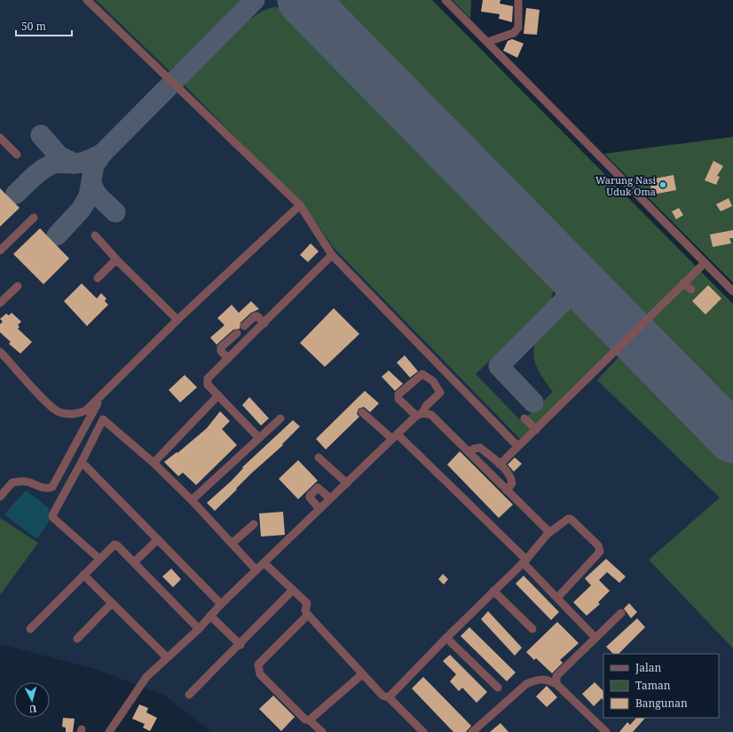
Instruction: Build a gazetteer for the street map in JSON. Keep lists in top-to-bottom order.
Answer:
{
  "places": ["Warung Nasi Uduk Oma"],
  "legend": ["Jalan", "Taman", "Bangunan"],
  "scale_bar": "50 m",
  "north": "bottom"
}
